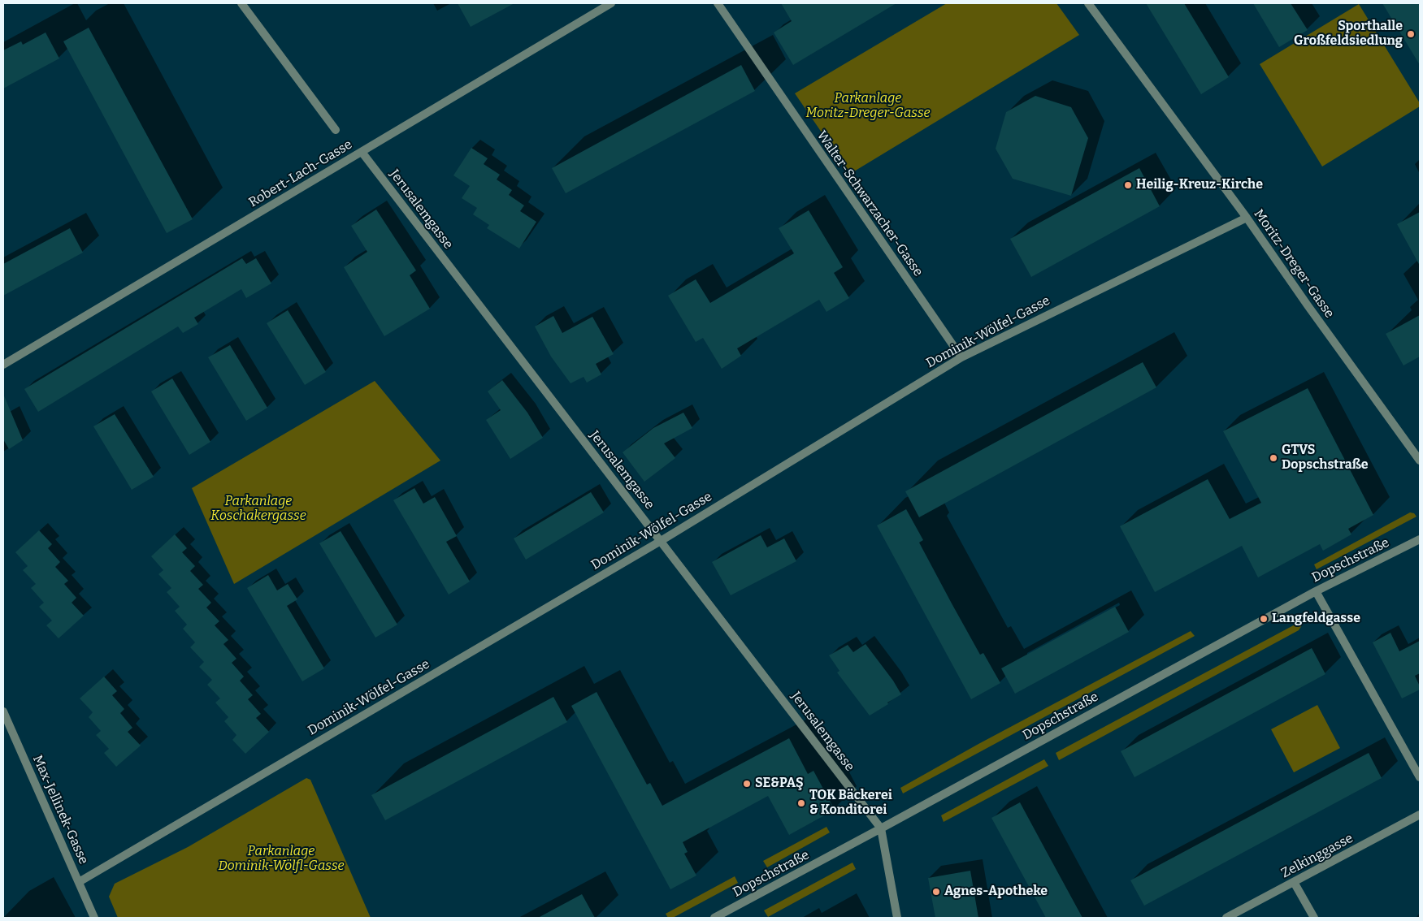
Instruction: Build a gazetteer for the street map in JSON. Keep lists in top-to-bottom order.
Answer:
{
  "streets": {
    "street": [
      "Robert-Lach-Gasse",
      "Walter-Schwarzacher-Gasse",
      "Jerusalemgasse",
      "Moritz-Dreger-Gasse",
      "Dominik-Wölfel-Gasse",
      "Dopschstraße",
      "Max-Jellinek-Gasse",
      "Zelkinggasse"
    ]
  },
  "crossings": [
    ["Robert-Lach-Gasse", "Jerusalemgasse"],
    ["Walter-Schwarzacher-Gasse", "Dominik-Wölfel-Gasse"],
    ["Jerusalemgasse", "Dominik-Wölfel-Gasse"],
    ["Jerusalemgasse", "Dopschstraße"],
    ["Moritz-Dreger-Gasse", "Dominik-Wölfel-Gasse"],
    ["Dominik-Wölfel-Gasse", "Max-Jellinek-Gasse"]
  ],
  "parks": ["Parkanlage Moritz-Dreger-Gasse", "Parkanlage Koschakergasse", "Parkanlage Dominik-Wölfl-Gasse"],
  "places": [
    "Sporthalle Großfeldsiedlung",
    "Heilig-Kreuz-Kirche",
    "GTVS Dopschstraße",
    "Langfeldgasse",
    "SE&PAŞ",
    "TOK Bäckerei & Konditorei",
    "Agnes-Apotheke"
  ]
}
